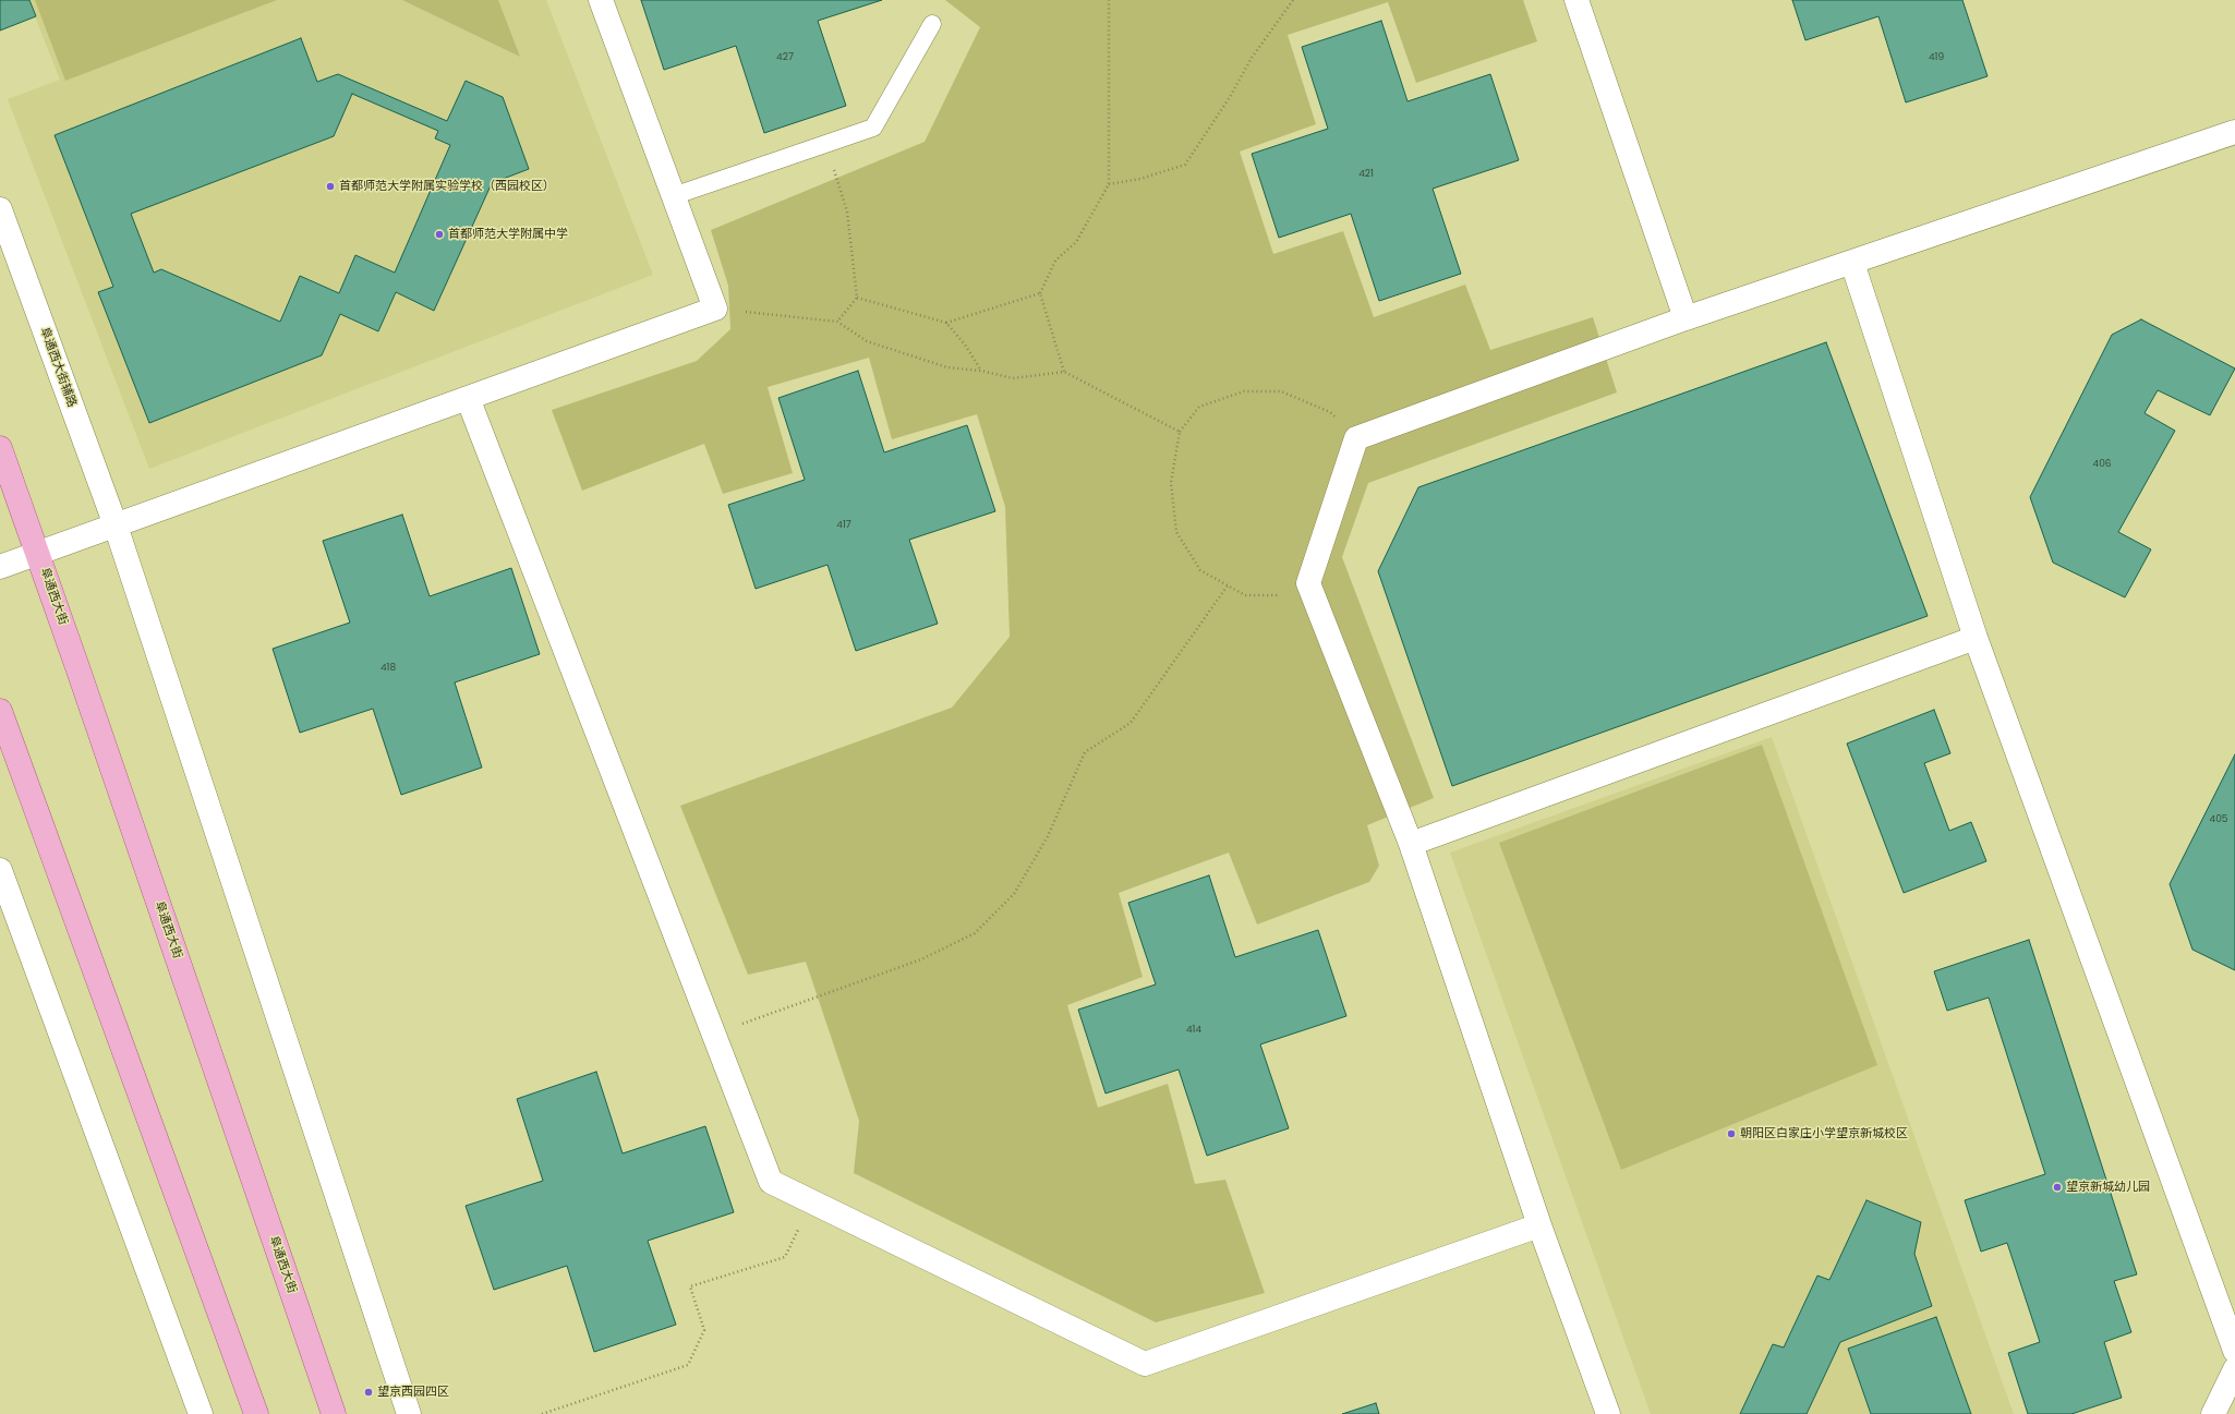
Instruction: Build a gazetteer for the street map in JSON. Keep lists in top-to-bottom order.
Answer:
{
  "streets": {
    "main road": ["阜通西大街"],
    "street": ["阜通西大街辅路"]
  },
  "places": [
    "首都师范大学附属实验学校（西园校区）",
    "首都师范大学附属中学",
    "朝阳区白家庄小学望京新城校区",
    "望京新城幼儿园",
    "望京西园四区"
  ],
  "house_numbers": [
    "427",
    "419",
    "421",
    "406",
    "417",
    "418",
    "405",
    "414"
  ]
}
